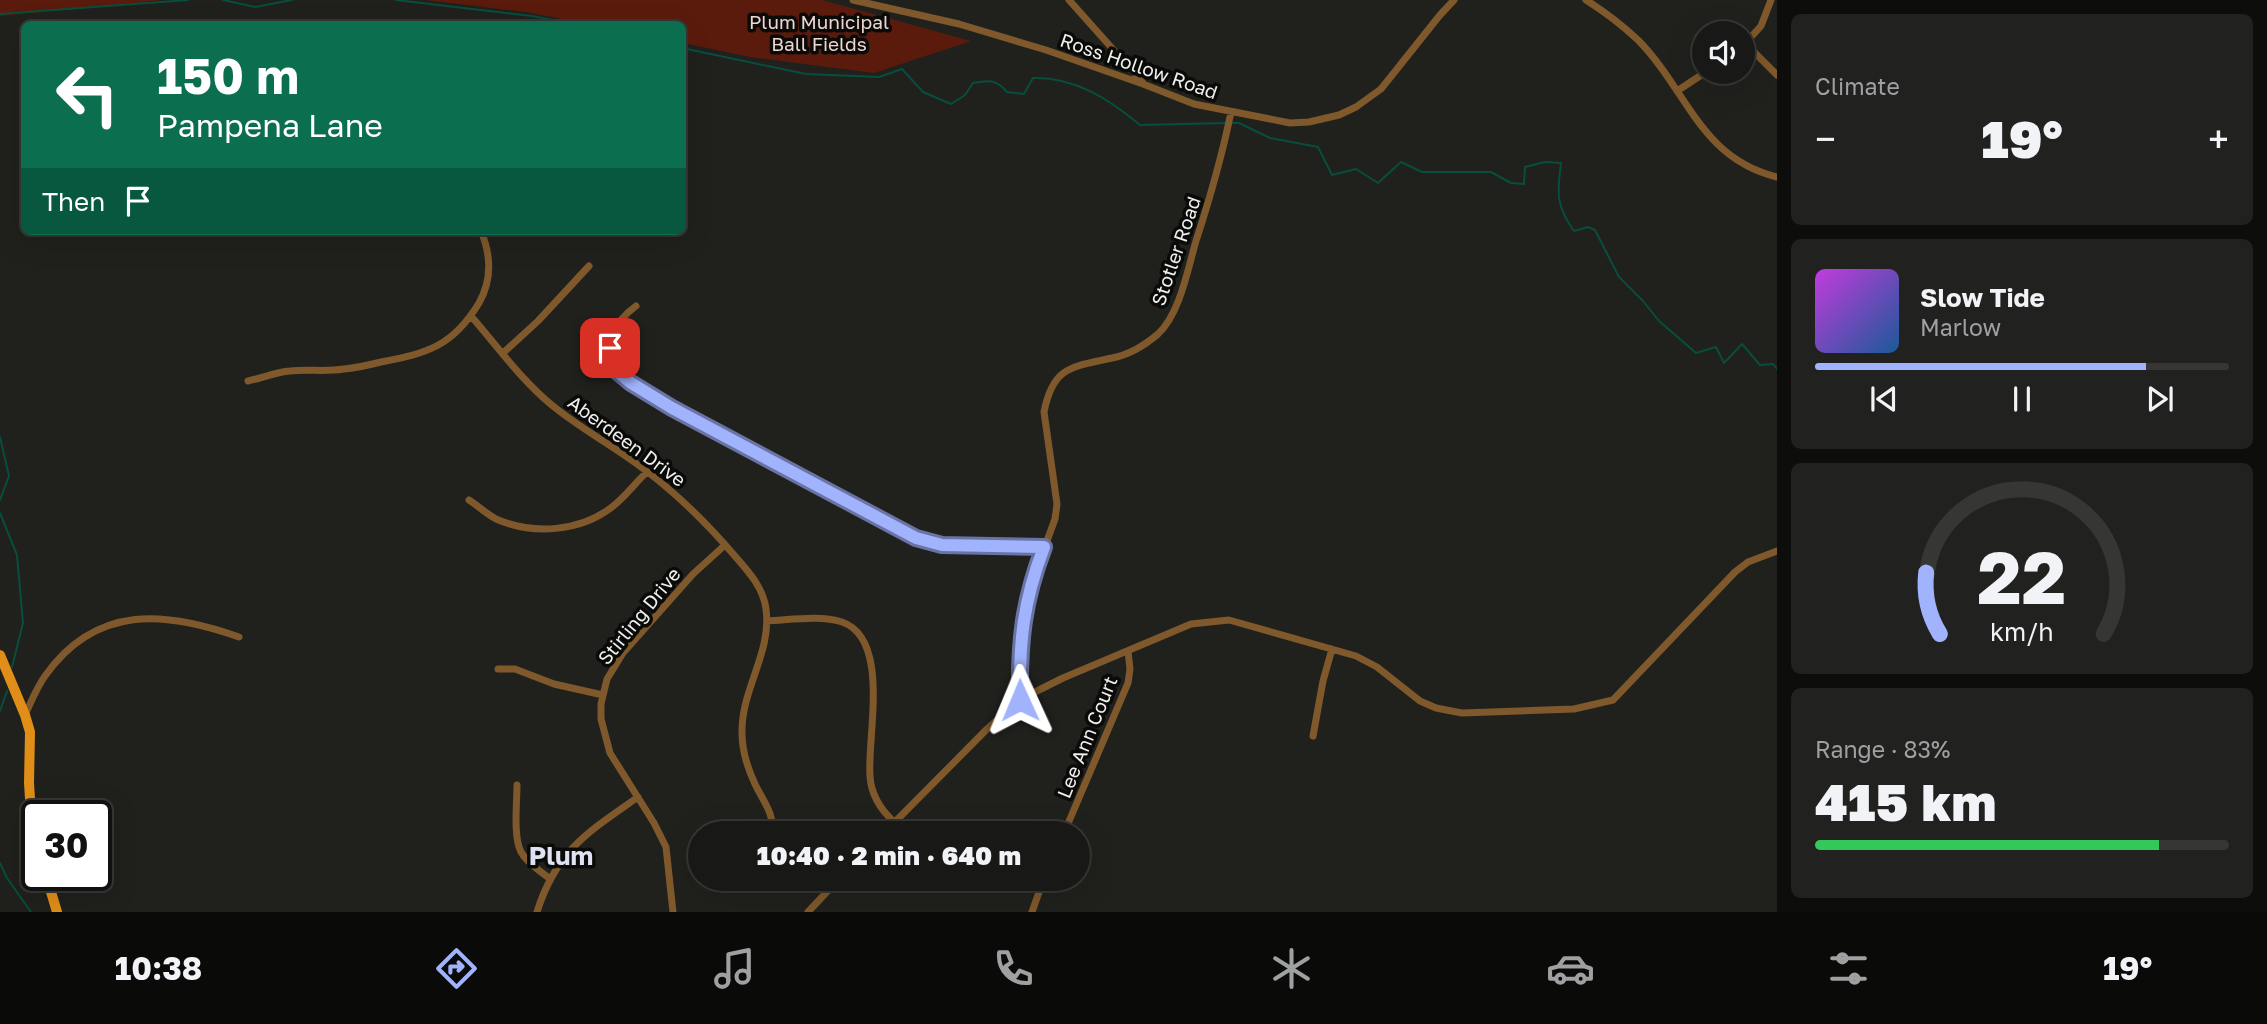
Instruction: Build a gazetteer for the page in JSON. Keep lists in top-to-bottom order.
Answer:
{
  "streets": {
    "street": [
      "Ross Hollow Road",
      "Stotler Road",
      "Aberdeen Drive",
      "Stirling Drive",
      "Lee Ann Court"
    ]
  },
  "crossings": [
    ["Ross Hollow Road", "Stotler Road"],
    ["Aberdeen Drive", "Stirling Drive"]
  ],
  "districts": ["Plum"],
  "parks": ["Plum Municipal Ball Fields"],
  "page": {
    "tile": [
      "Climate",
      ["Range · 83%", "415 km"]
    ],
    "turn": ["150 m", "Pampena Lane"],
    "heat": ["−", "19°", "+"],
    "then": "Then",
    "song": ["Slow Tide", "Marlow"],
    "limit": "30",
    "trip": "10:40 · 2 min · 640 m",
    "tabs": ["10:38", "19°"],
    "gauge": ["22", "km/h"]
  }
}
